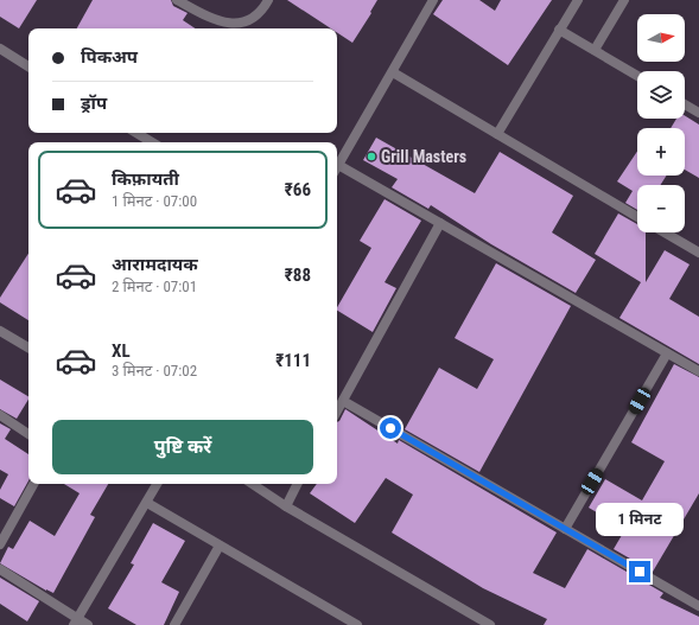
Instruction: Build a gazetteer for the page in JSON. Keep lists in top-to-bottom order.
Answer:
{
  "places": ["Grill Masters"],
  "north": "right",
  "page": {
    "map_buttons": ["+", "−"],
    "banner": ["पिकअप", "ड्रॉप"],
    "list": [
      {
        "name": "किफ़ायती",
        "note": "1 मिनट · 07:00",
        "value": "₹66"
      },
      {
        "name": "आरामदायक",
        "note": "2 मिनट · 07:01",
        "value": "₹88"
      },
      {
        "name": "XL",
        "note": "3 मिनट · 07:02",
        "value": "₹111"
      }
    ],
    "buttons": "पुष्टि करें",
    "bubble": "1 मिनट"
  }
}
